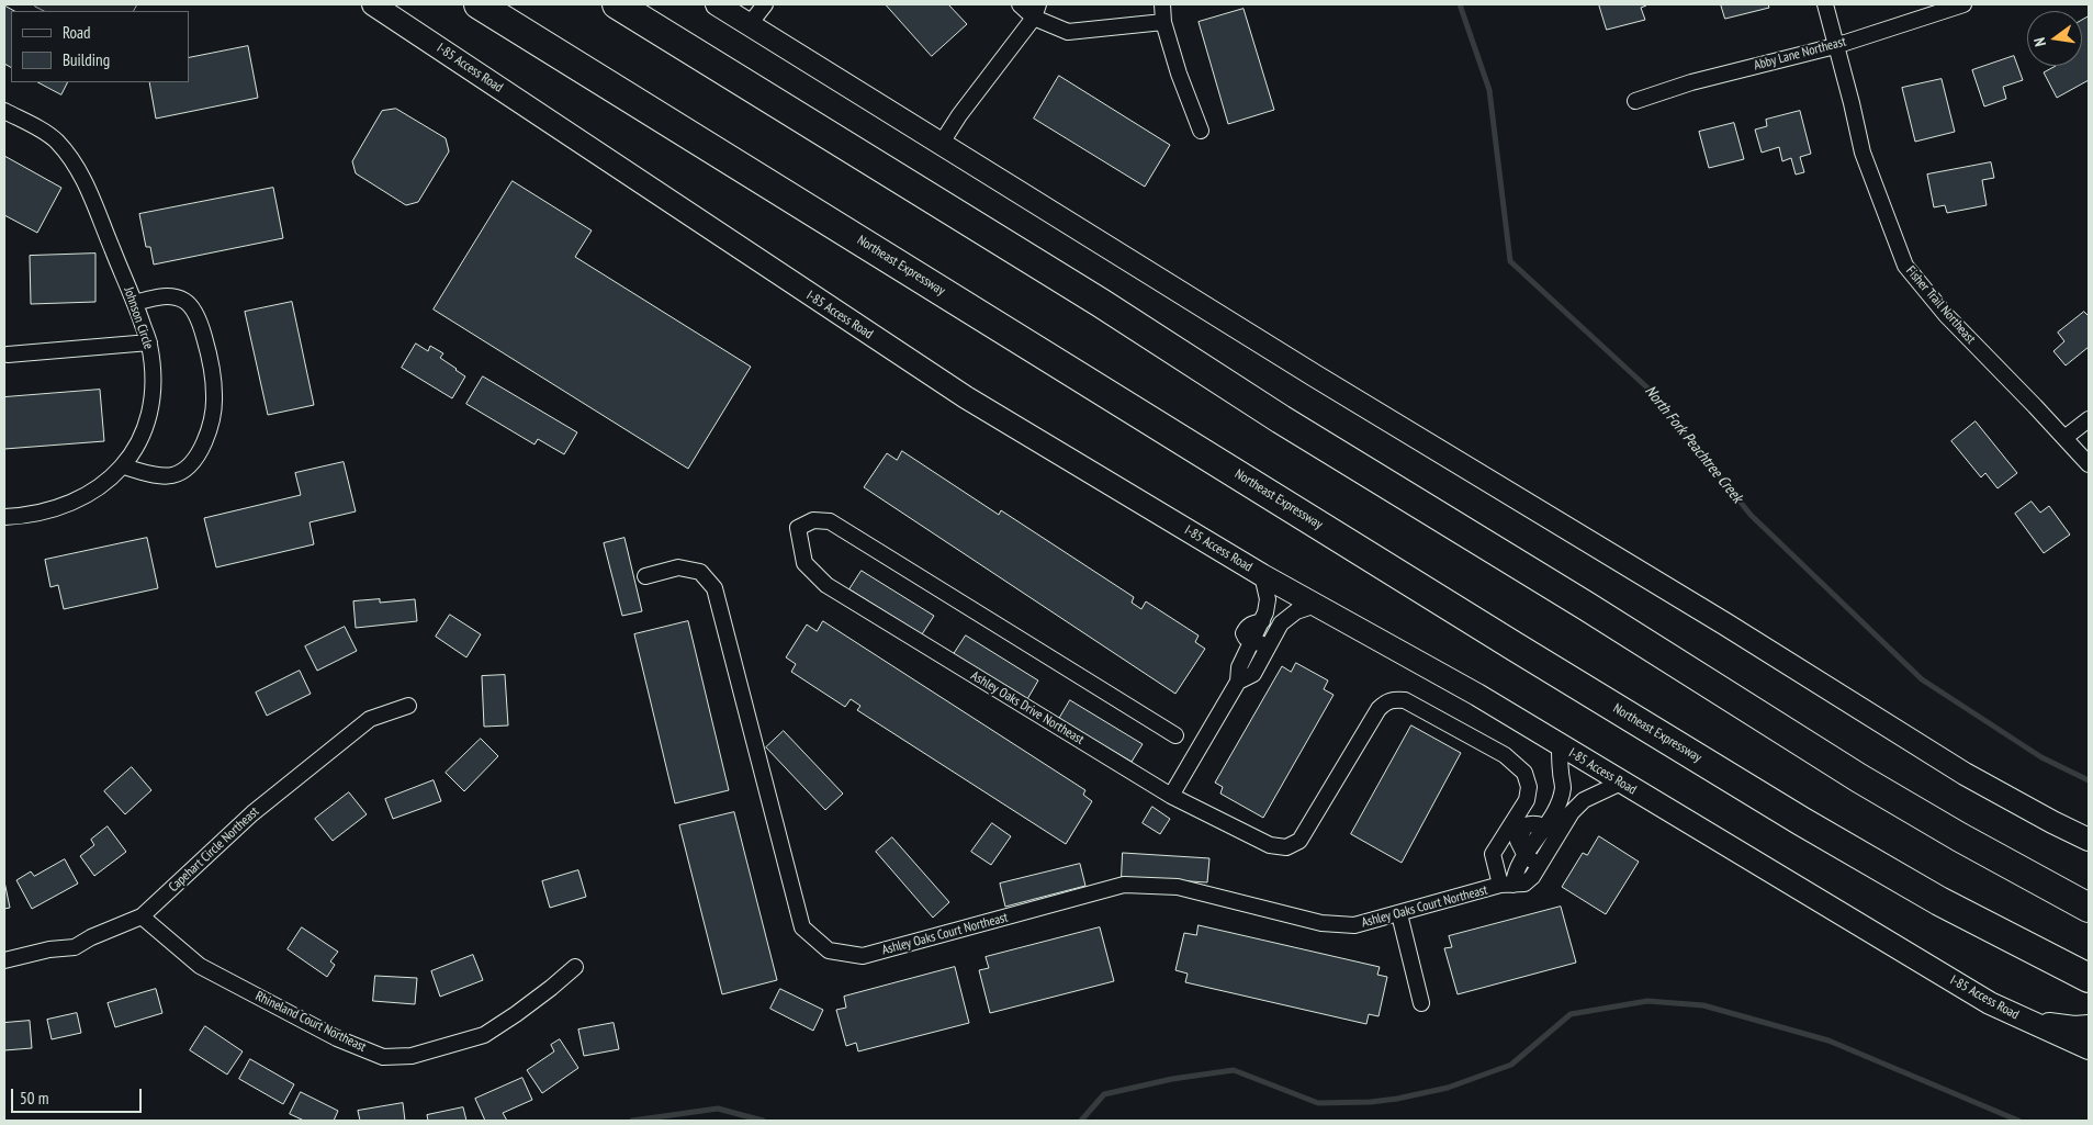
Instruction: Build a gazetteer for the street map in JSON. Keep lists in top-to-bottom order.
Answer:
{
  "streets": {
    "highway": ["Northeast Expressway"],
    "main road": ["I-85 Access Road"],
    "street": [
      "Abby Lane Northeast",
      "Fisher Trail Northeast",
      "Johnson Circle",
      "Ashley Oaks Drive Northeast",
      "Capehart Circle Northeast",
      "Ashley Oaks Court Northeast",
      "Rhineland Court Northeast"
    ]
  },
  "crossings": [
    ["Abby Lane Northeast", "Fisher Trail Northeast"],
    ["I-85 Access Road", "Ashley Oaks Court Northeast"],
    ["Ashley Oaks Drive Northeast", "Ashley Oaks Court Northeast"],
    ["Capehart Circle Northeast", "Rhineland Court Northeast"]
  ],
  "water": ["North Fork Peachtree Creek"],
  "legend": ["Road", "Building"],
  "scale_bar": "50 m",
  "north": "left"
}
